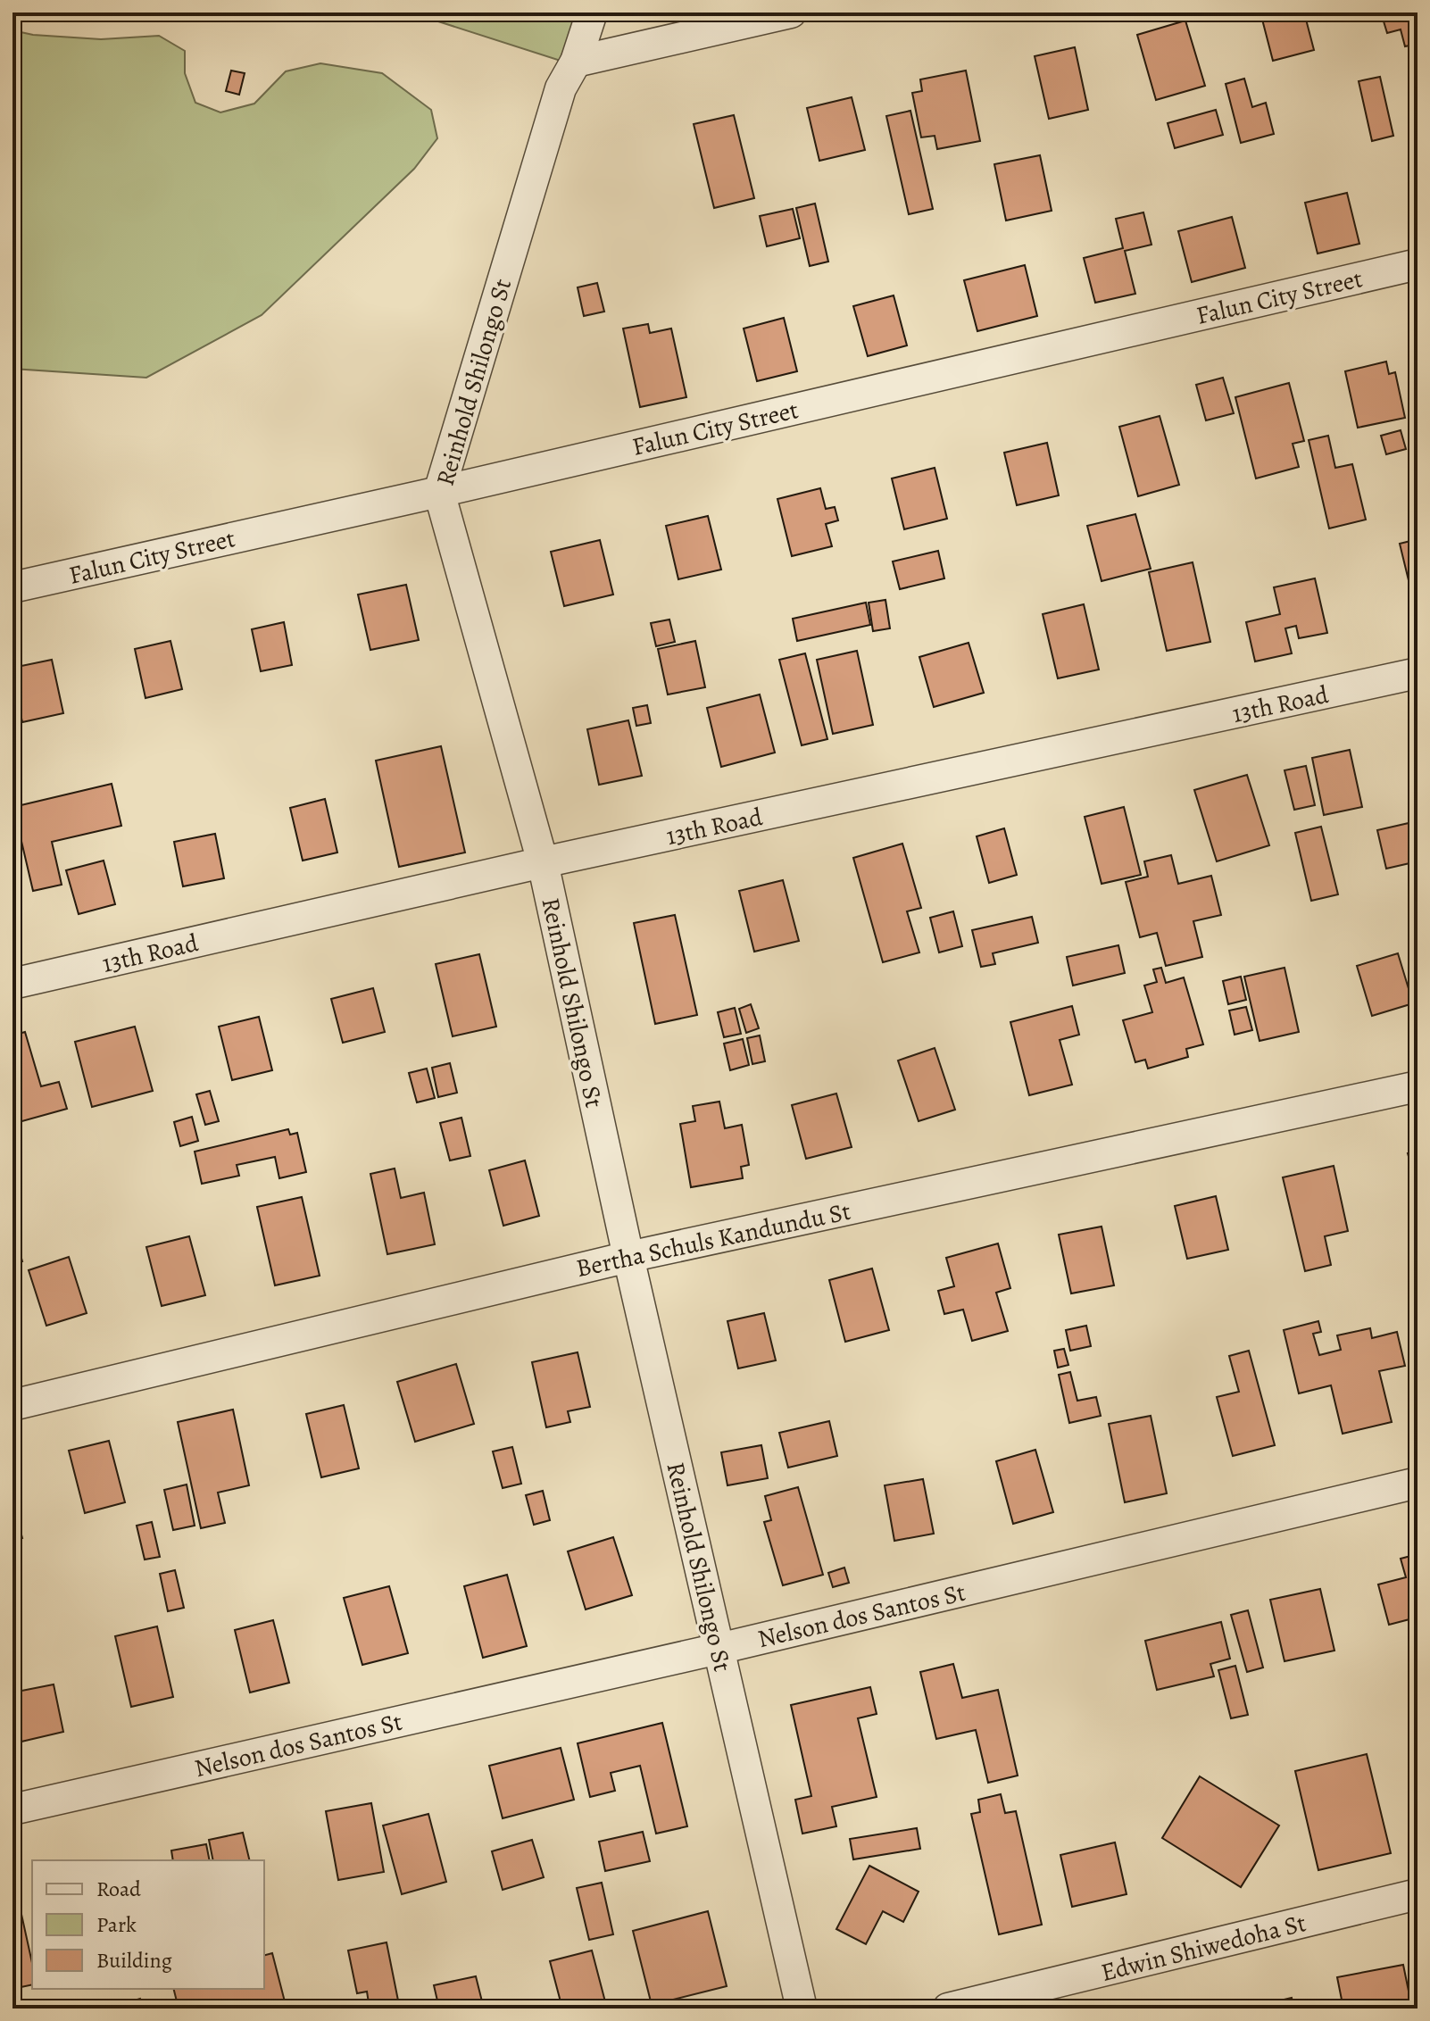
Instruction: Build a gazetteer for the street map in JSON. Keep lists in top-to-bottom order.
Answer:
{
  "streets": {
    "street": [
      "Falun City Street",
      "Reinhold Shilongo St",
      "13th Road",
      "Bertha Schuls Kandundu St",
      "Nelson dos Santos St",
      "Edwin Shiwedoha St"
    ]
  },
  "crossings": [
    ["Falun City Street", "Reinhold Shilongo St"],
    ["Reinhold Shilongo St", "13th Road"],
    ["Reinhold Shilongo St", "Bertha Schuls Kandundu St"],
    ["Reinhold Shilongo St", "Nelson dos Santos St"]
  ],
  "legend": ["Road", "Park", "Building"]
}
